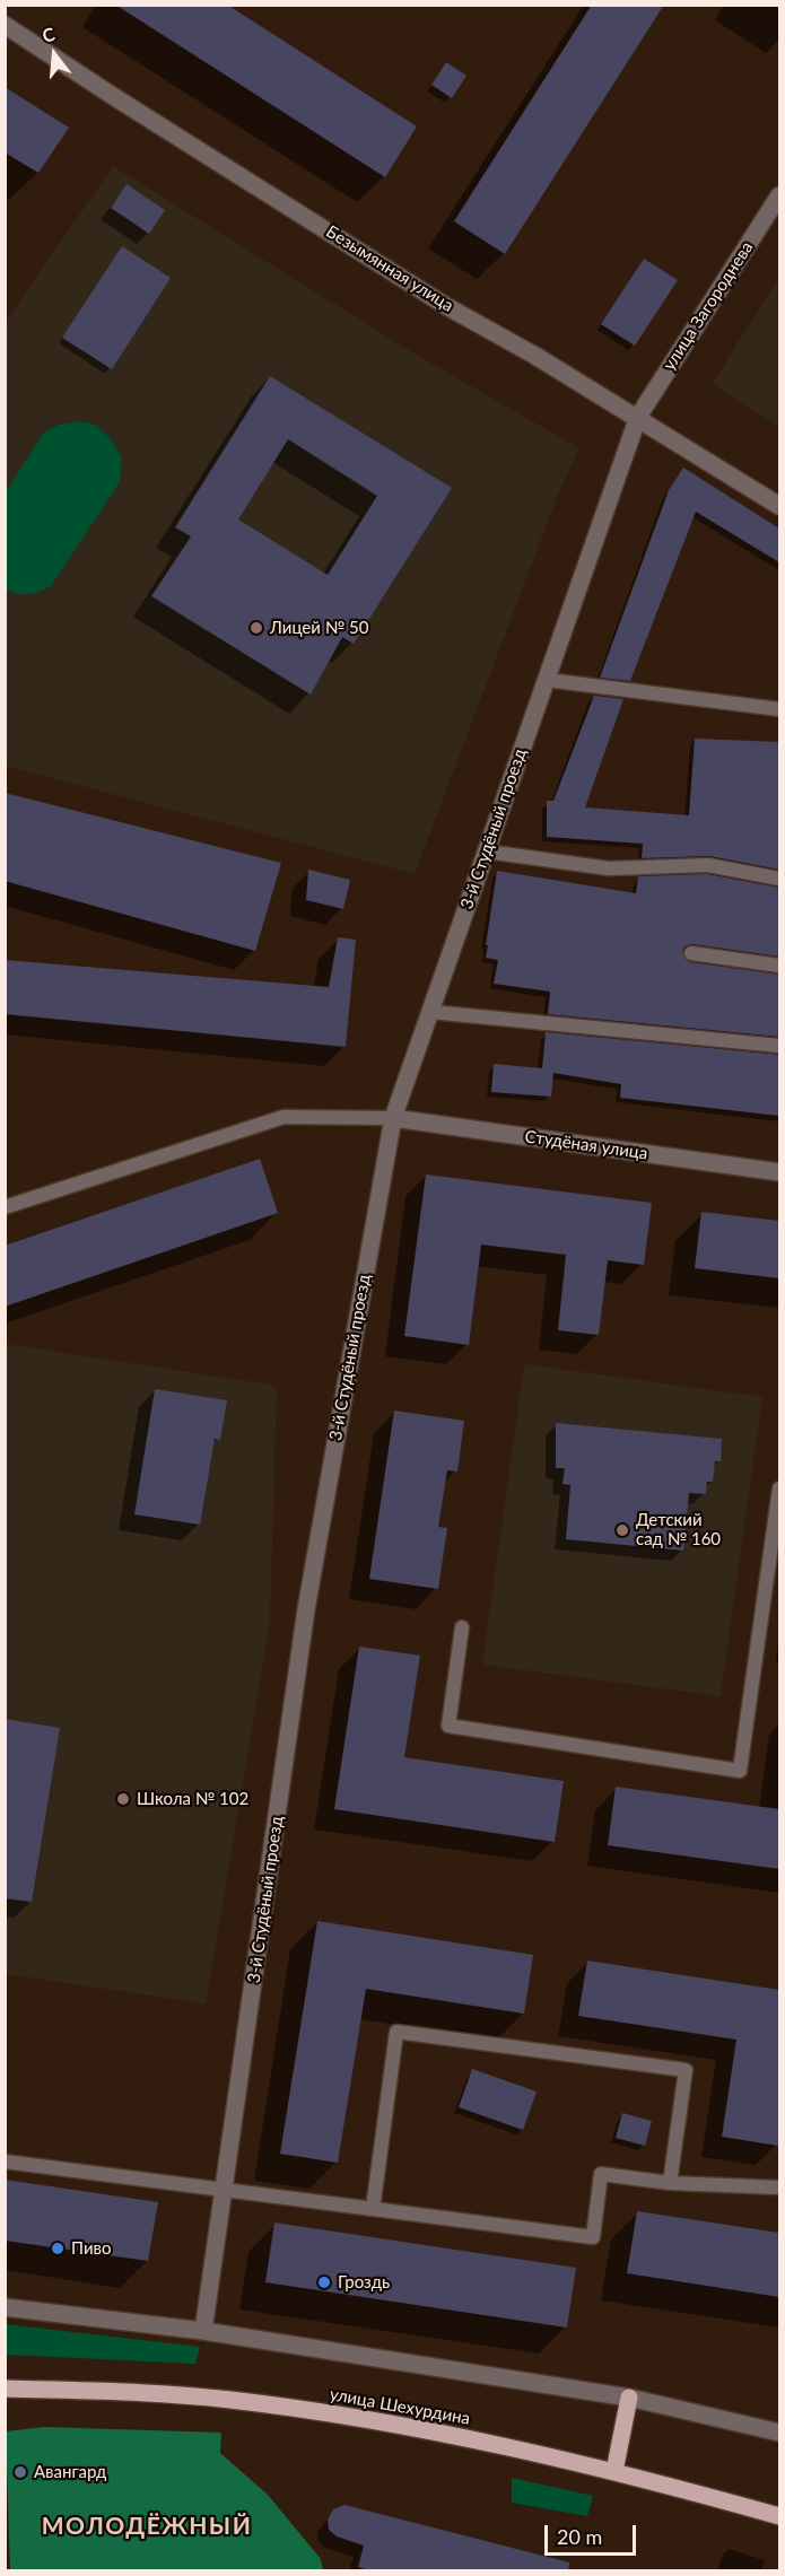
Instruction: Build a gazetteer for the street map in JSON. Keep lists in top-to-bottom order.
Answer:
{
  "streets": {
    "main road": ["улица Шехурдина"],
    "street": [
      "Безымянная улица",
      "улица Загороднева",
      "3-й Студёный проезд",
      "Студёная улица"
    ]
  },
  "crossings": [
    ["Безымянная улица", "улица Загороднева"],
    ["Безымянная улица", "3-й Студёный проезд"],
    ["улица Загороднева", "3-й Студёный проезд"],
    ["3-й Студёный проезд", "Студёная улица"]
  ],
  "districts": ["МОЛОДЁЖНЫЙ"],
  "places": [
    "Лицей № 50",
    "Детский сад № 160",
    "Школа № 102",
    "Пиво",
    "Гроздь",
    "Авангард"
  ],
  "scale_bar": "20 m",
  "north": "top"
}
